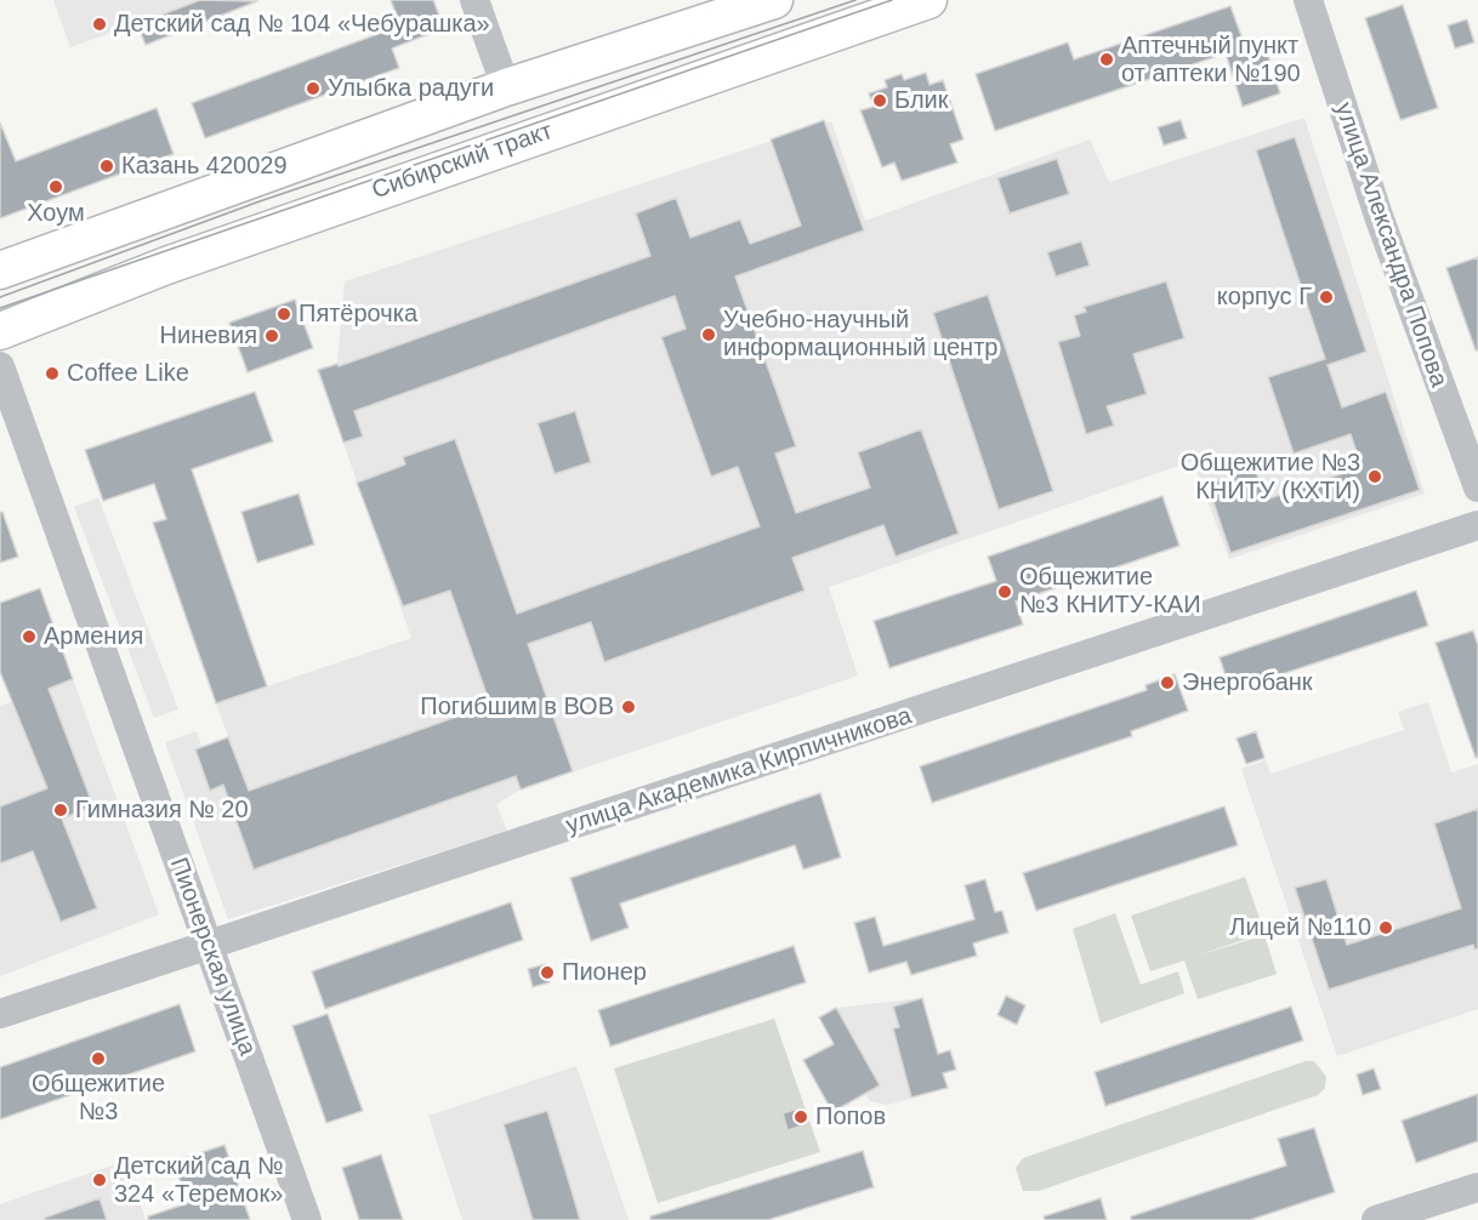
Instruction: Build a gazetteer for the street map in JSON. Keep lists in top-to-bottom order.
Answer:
{
  "streets": {
    "main road": ["Сибирский тракт"],
    "street": ["улица Александра Попова", "улица Академика Кирпичникова", "Пионерская улица"]
  },
  "crossings": [
    ["улица Академика Кирпичникова", "Пионерская улица"]
  ],
  "places": [
    "Детский сад № 104 «Чебурашка»",
    "Аптечный пункт от аптеки №190",
    "Улыбка радуги",
    "Блик",
    "Казань 420029",
    "Хоум",
    "корпус Г",
    "Пятёрочка",
    "Учебно-научный информационный центр",
    "Ниневия",
    "Coffee Like",
    "Общежитие №3 КНИТУ (КХТИ)",
    "Общежитие №3 КНИТУ-КАИ",
    "Армения",
    "Энергобанк",
    "Погибшим в ВОВ",
    "Гимназия № 20",
    "Лицей №110",
    "Пионер",
    "Общежитие №3",
    "Попов",
    "Детский сад № 324 «Теремок»"
  ]
}
